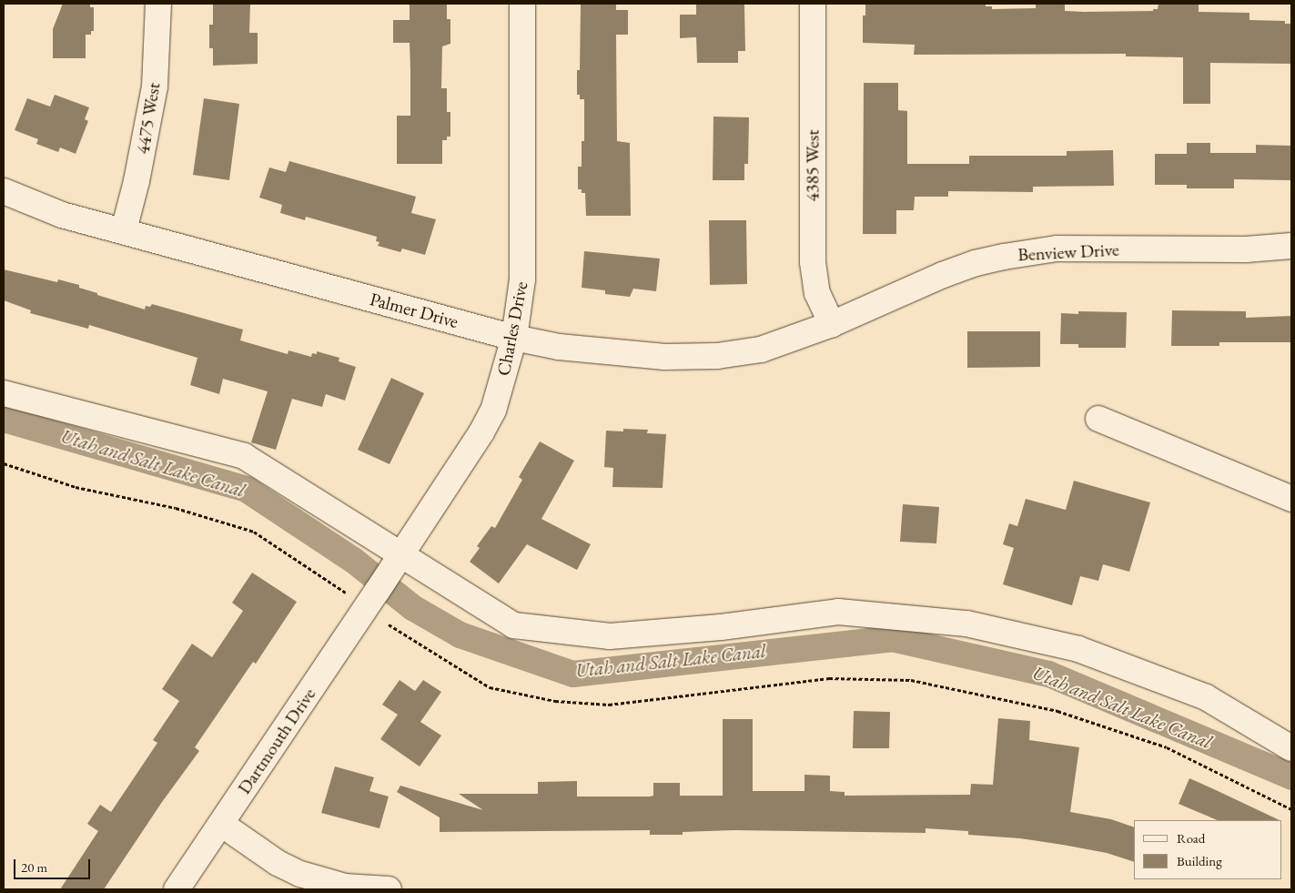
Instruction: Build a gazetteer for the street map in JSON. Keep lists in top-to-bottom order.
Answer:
{
  "streets": {
    "street": [
      "4475 West",
      "4385 West",
      "Benview Drive",
      "Palmer Drive",
      "Charles Drive",
      "Dartmouth Drive"
    ]
  },
  "crossings": [
    ["4475 West", "Palmer Drive"],
    ["4385 West", "Benview Drive"],
    ["4385 West", "Palmer Drive"],
    ["Benview Drive", "Palmer Drive"],
    ["Palmer Drive", "Charles Drive"],
    ["Charles Drive", "Dartmouth Drive"]
  ],
  "water": ["Utah and Salt Lake Canal"],
  "legend": ["Road", "Building"],
  "scale_bar": "20 m"
}
